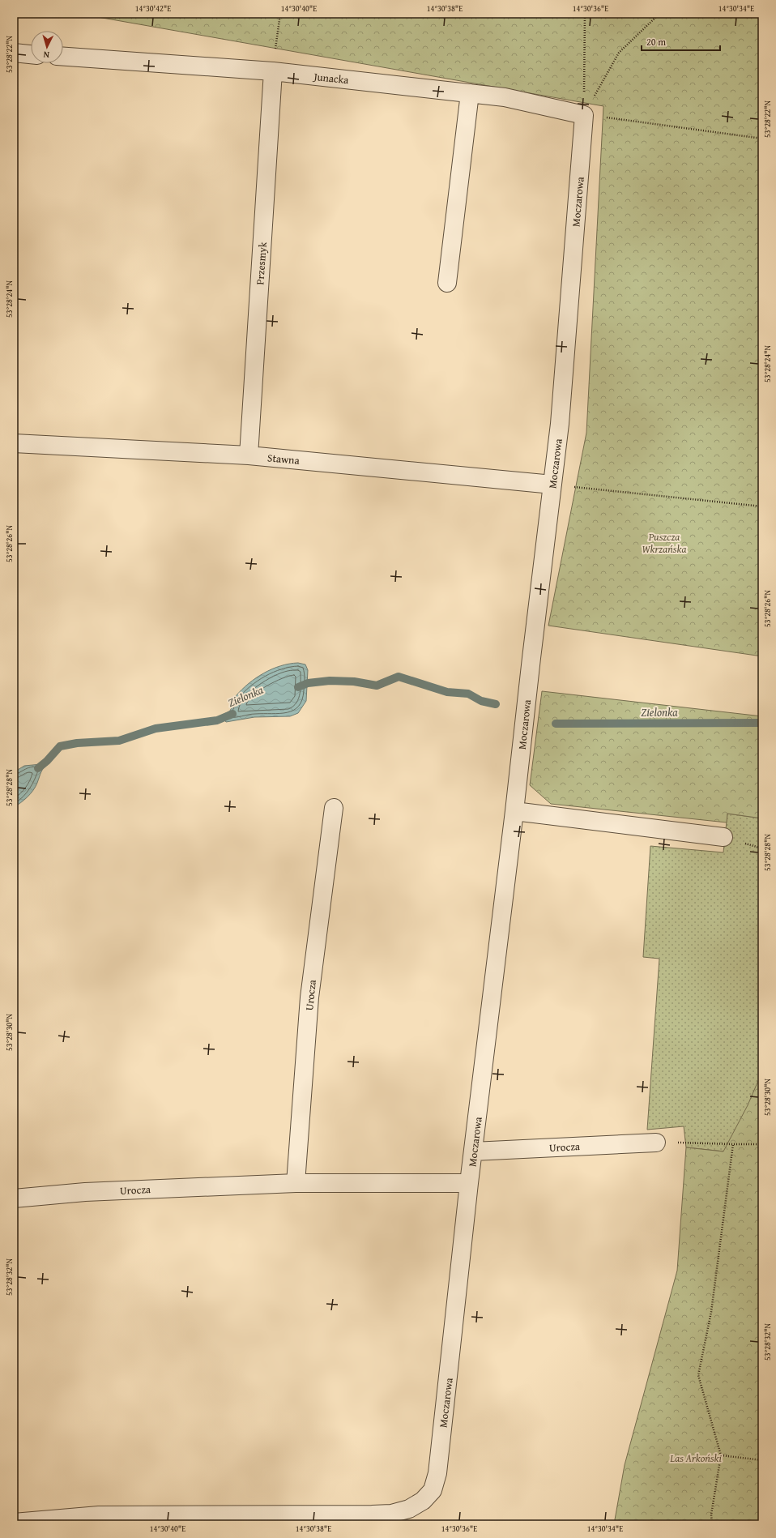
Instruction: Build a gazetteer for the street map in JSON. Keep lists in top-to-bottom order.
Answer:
{
  "streets": {
    "street": [
      "Junacka",
      "Moczarowa",
      "Przesmyk",
      "Stawna",
      "Urocza"
    ]
  },
  "crossings": [
    ["Junacka", "Moczarowa"],
    ["Junacka", "Przesmyk"],
    ["Moczarowa", "Stawna"],
    ["Moczarowa", "Urocza"],
    ["Przesmyk", "Stawna"]
  ],
  "water": ["Zielonka"],
  "parks": ["Puszcza Wkrzańska", "Las Arkoński"],
  "scale_bar": "20 m",
  "north": "bottom",
  "coordinates": [
    "14°30'42\"E",
    "14°30'40\"E",
    "14°30'38\"E",
    "14°30'36\"E",
    "14°30'34\"E",
    "53°28'22\"N",
    "53°28'24\"N",
    "53°28'26\"N",
    "53°28'28\"N",
    "53°28'30\"N",
    "53°28'32\"N"
  ]
}
